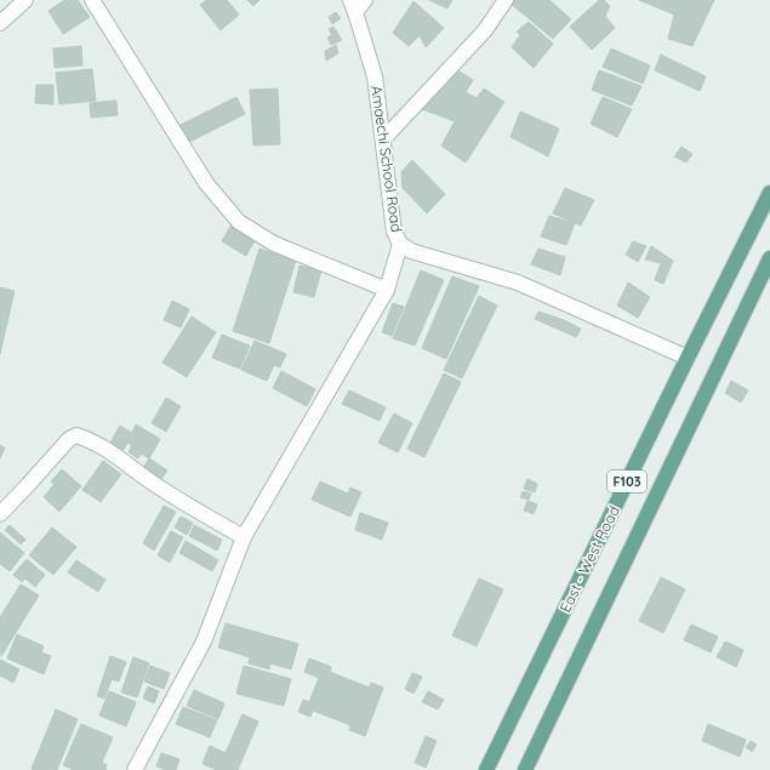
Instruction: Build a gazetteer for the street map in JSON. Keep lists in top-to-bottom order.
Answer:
{
  "streets": {
    "main road": ["F103", "East - West Road"],
    "street": ["Amaechi School Road"]
  },
  "crossings": [
    ["Amaechi School Road", "East - West Road"]
  ]
}
